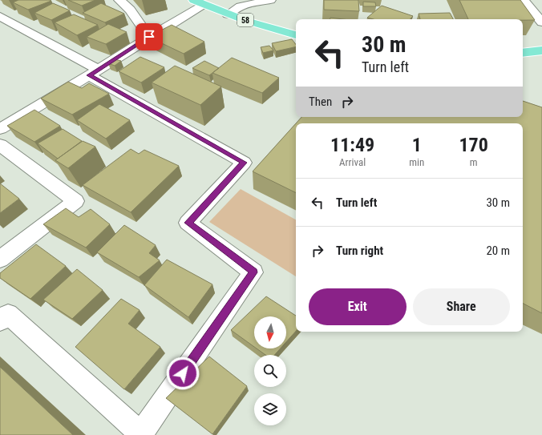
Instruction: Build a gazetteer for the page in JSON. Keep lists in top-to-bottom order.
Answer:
{
  "streets": {
    "main road": ["58"]
  },
  "north": "bottom",
  "page": {
    "turn": ["30 m", "Turn left"],
    "then": "Then",
    "eta": [
      "11:49",
      "Arrival",
      "1",
      "min",
      "170",
      "m"
    ],
    "list": [
      {
        "name": "Turn left",
        "value": "30 m"
      },
      {
        "name": "Turn right",
        "value": "20 m"
      }
    ],
    "buttons": ["Exit", "Share"]
  }
}
